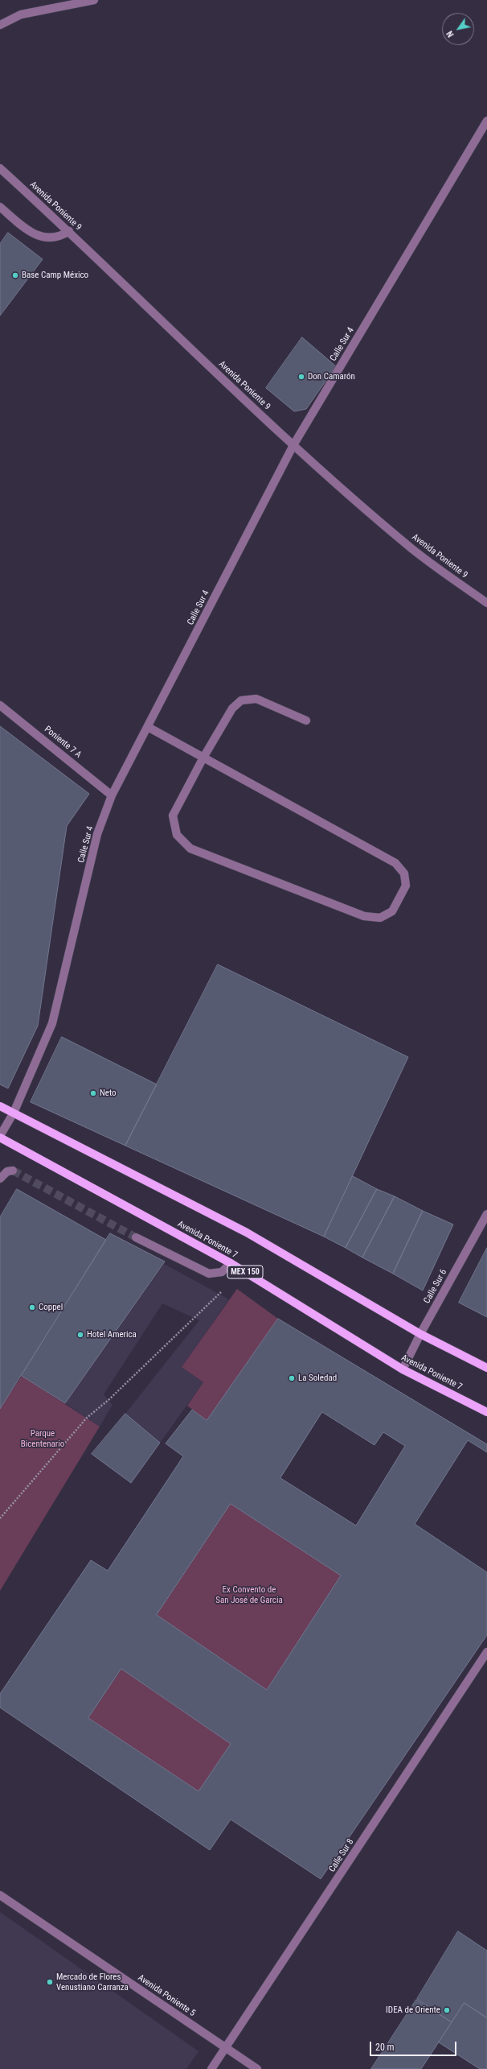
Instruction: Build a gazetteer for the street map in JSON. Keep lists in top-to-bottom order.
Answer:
{
  "streets": {
    "main road": ["Avenida Poniente 7", "MEX 150"],
    "street": [
      "Avenida Poniente 9",
      "Calle Sur 4",
      "Poniente 7 A",
      "Calle Sur 6",
      "Calle Sur 8",
      "Avenida Poniente 5"
    ]
  },
  "crossings": [
    ["Avenida Poniente 9", "Calle Sur 4"],
    ["Calle Sur 4", "Poniente 7 A"],
    ["Calle Sur 4", "Avenida Poniente 7"],
    ["Avenida Poniente 7", "Calle Sur 6"],
    ["Calle Sur 8", "Avenida Poniente 5"]
  ],
  "parks": ["Parque Bicentenario", "Ex Convento de San José de Garcia"],
  "places": [
    "Base Camp México",
    "Don Camarón",
    "Neto",
    "Coppel",
    "Hotel America",
    "La Soledad",
    "Mercado de Flores Venustiano Carranza",
    "IDEA de Oriente"
  ],
  "scale_bar": "20 m",
  "north": "bottom left"
}
